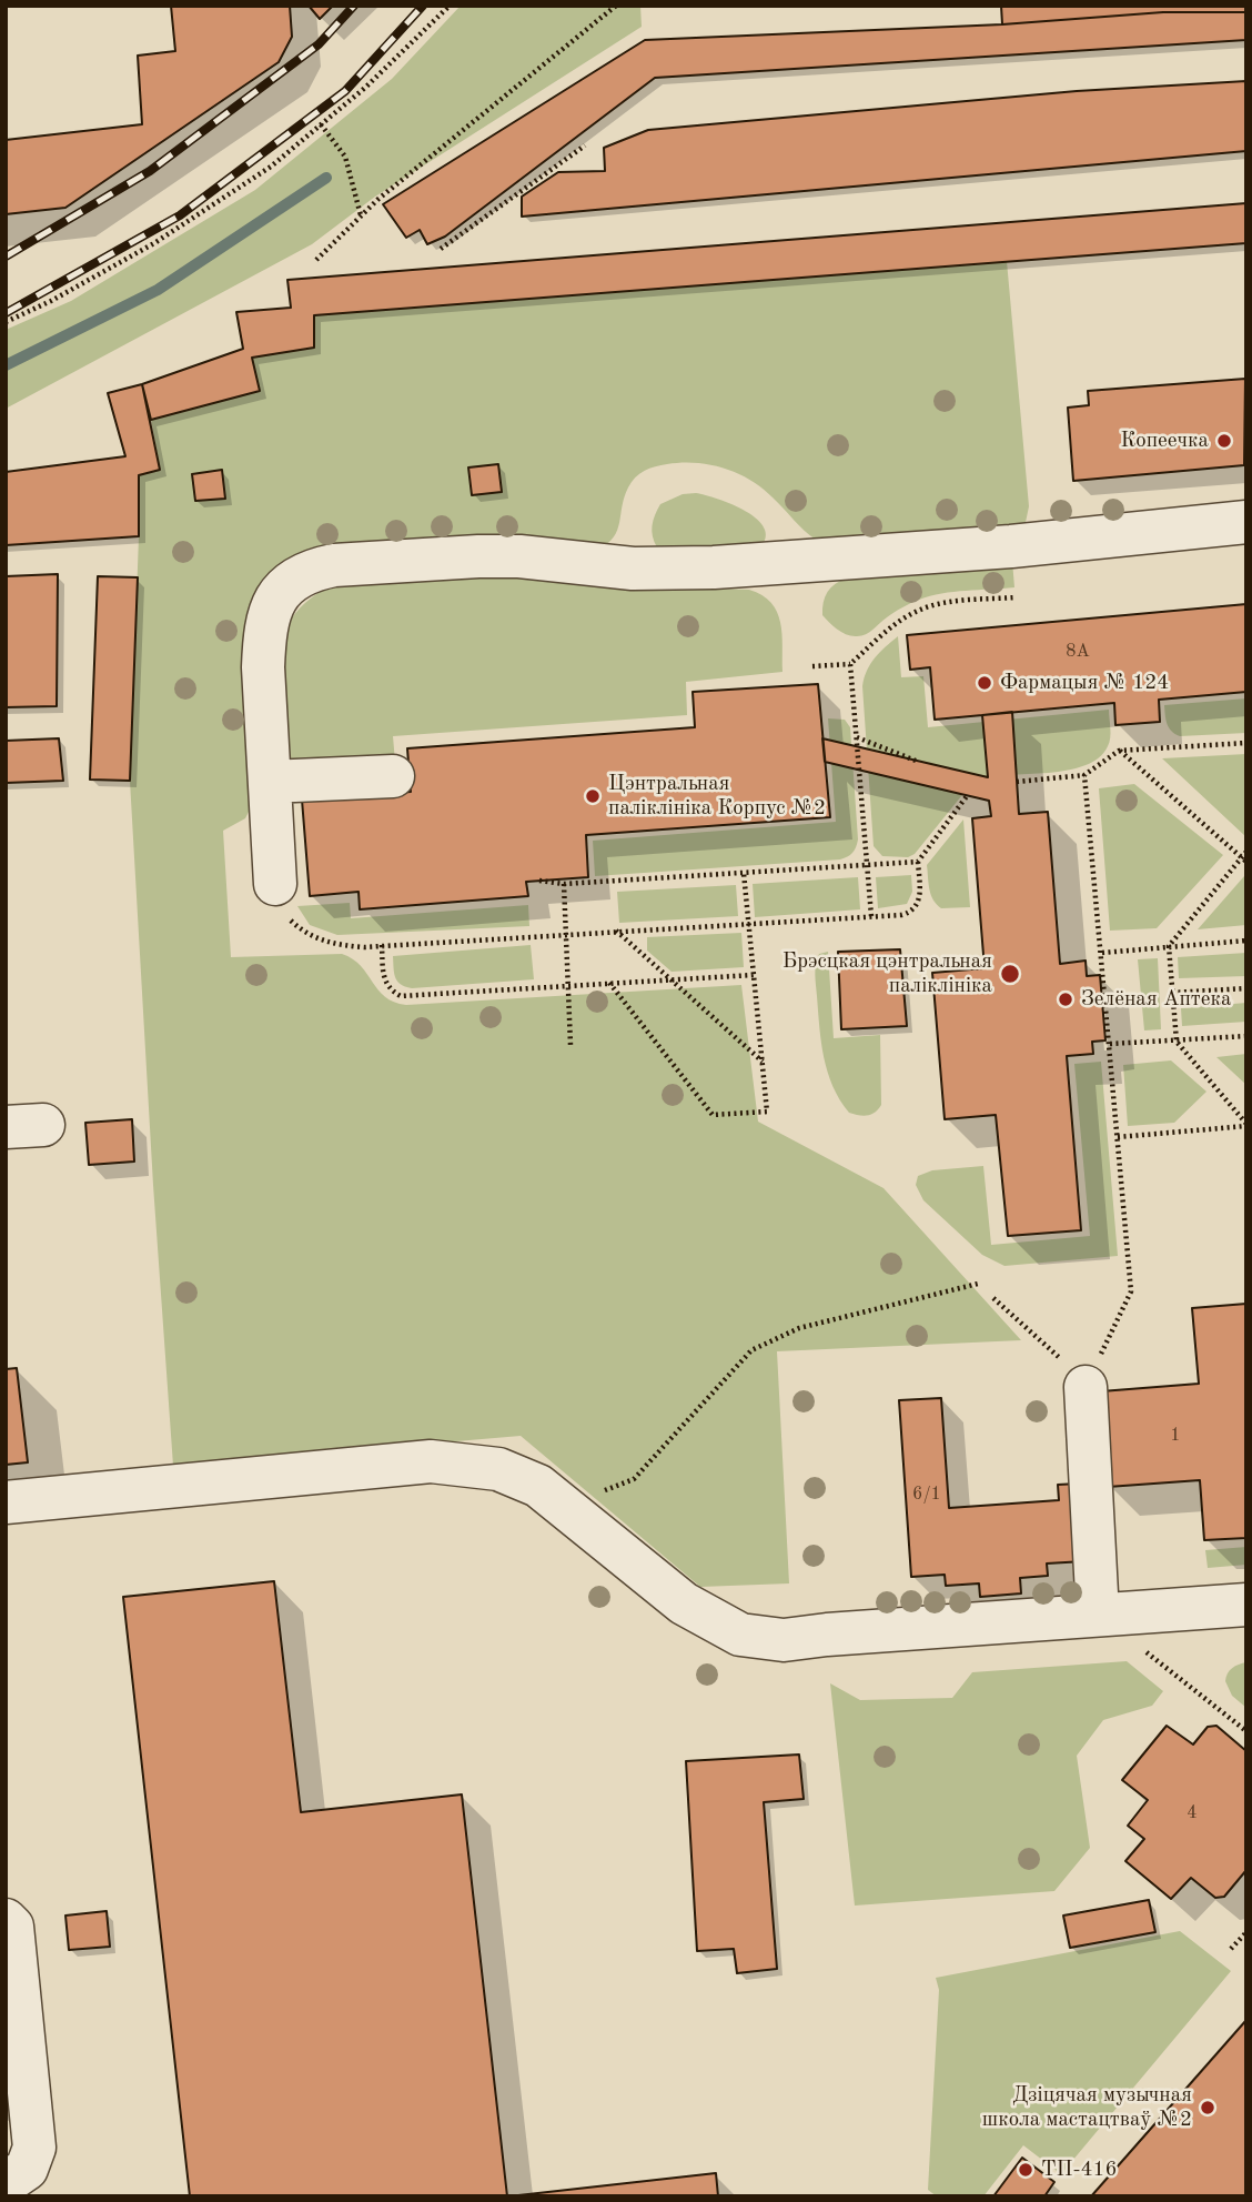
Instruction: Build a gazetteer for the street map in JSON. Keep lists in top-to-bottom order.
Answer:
{
  "places": [
    "Копеечка",
    "Фармацыя № 124",
    "Цэнтральная паліклініка Корпус №2",
    "Брэсцкая цэнтральная паліклініка",
    "Зелёная Аптека",
    "Дзіцячая музычная школа мастацтваў №2",
    "ТП-416"
  ],
  "house_numbers": [
    "8А",
    "1",
    "6/1",
    "4"
  ]
}
